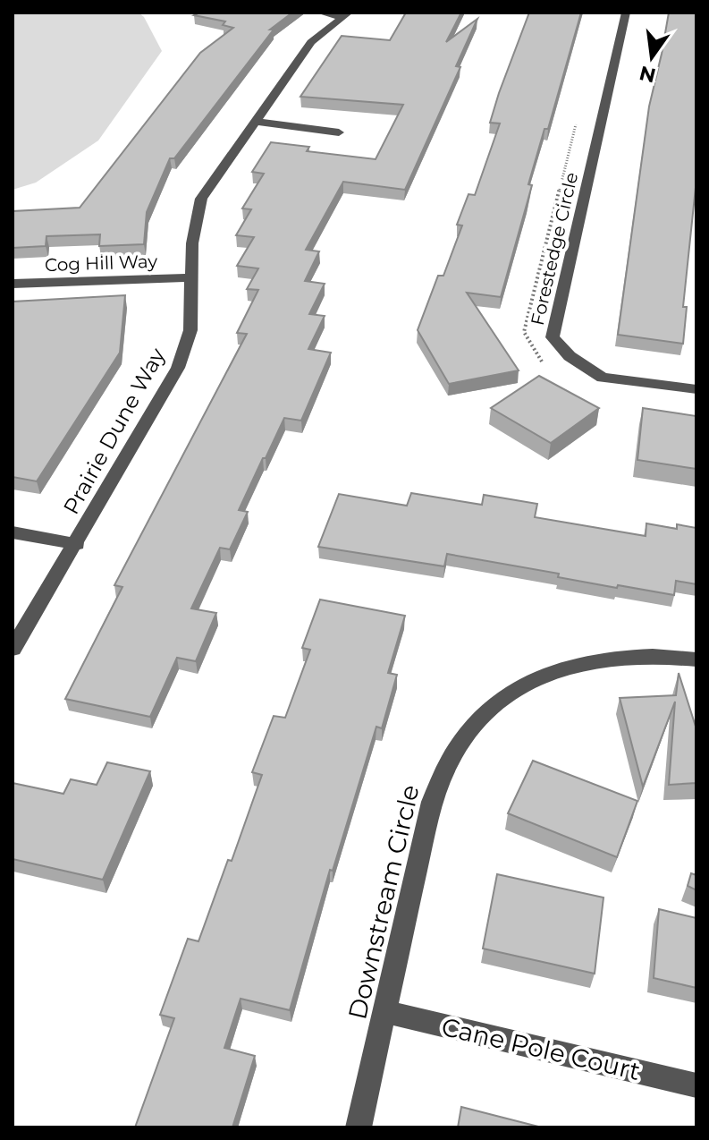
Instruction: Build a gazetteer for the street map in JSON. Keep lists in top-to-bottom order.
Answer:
{
  "streets": {
    "street": [
      "Forestedge Circle",
      "Cog Hill Way",
      "Prairie Dune Way",
      "Downstream Circle",
      "Cane Pole Court"
    ]
  },
  "crossings": [
    ["Cog Hill Way", "Prairie Dune Way"],
    ["Downstream Circle", "Cane Pole Court"]
  ],
  "north": "bottom"
}
